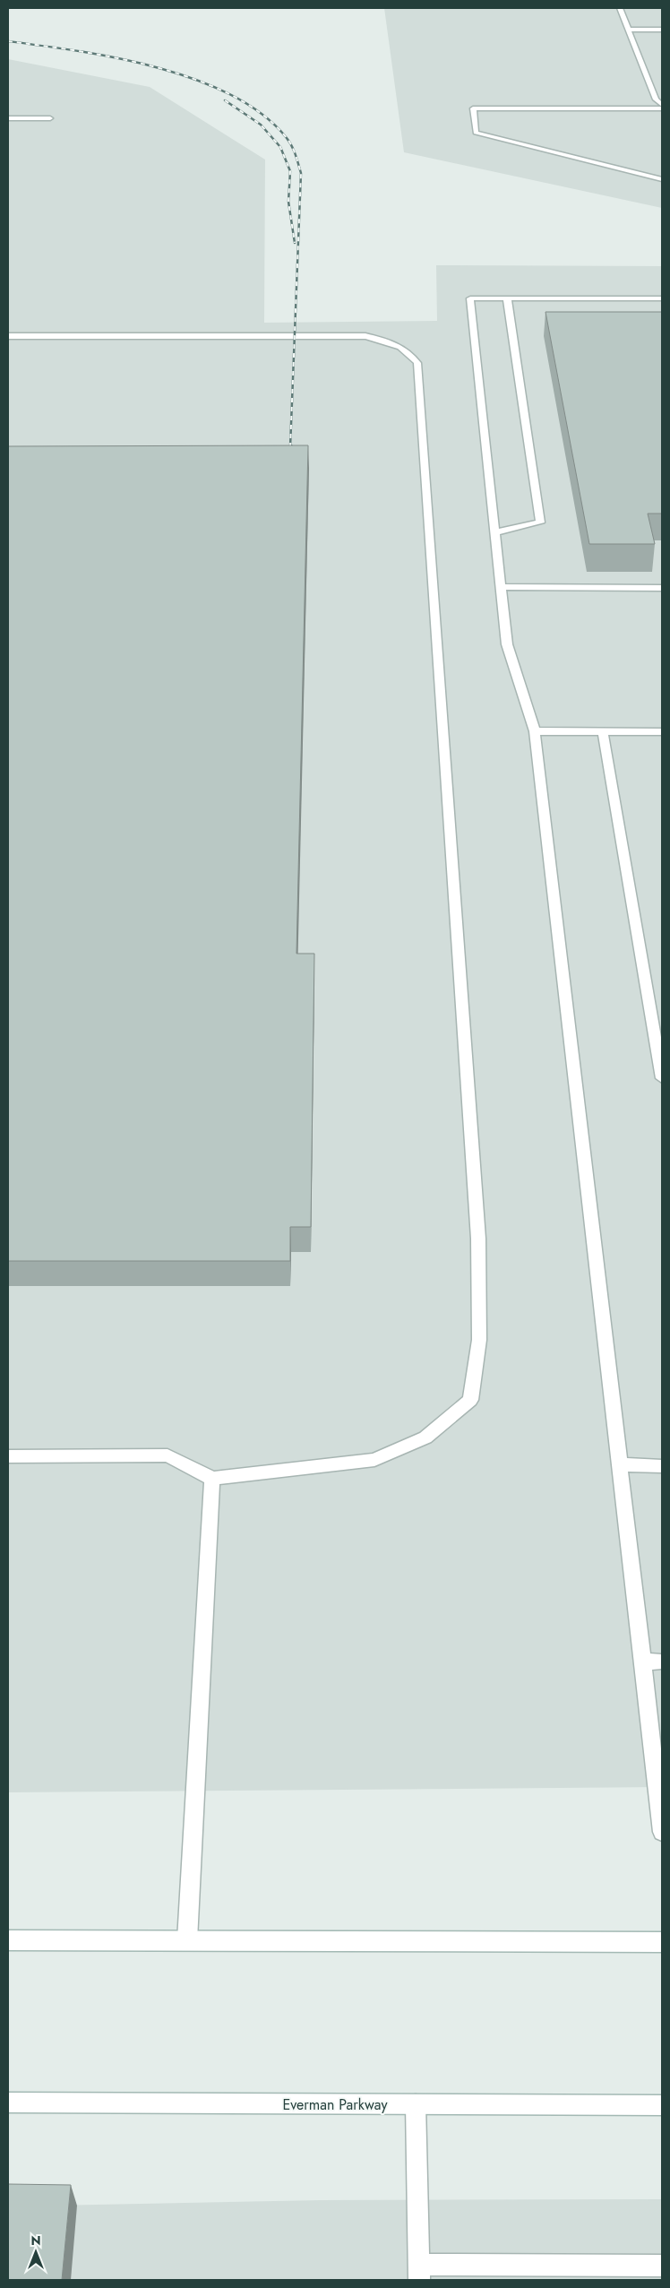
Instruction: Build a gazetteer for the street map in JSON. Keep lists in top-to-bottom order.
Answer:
{
  "streets": {
    "main road": ["Everman Parkway"]
  },
  "north": "top"
}
